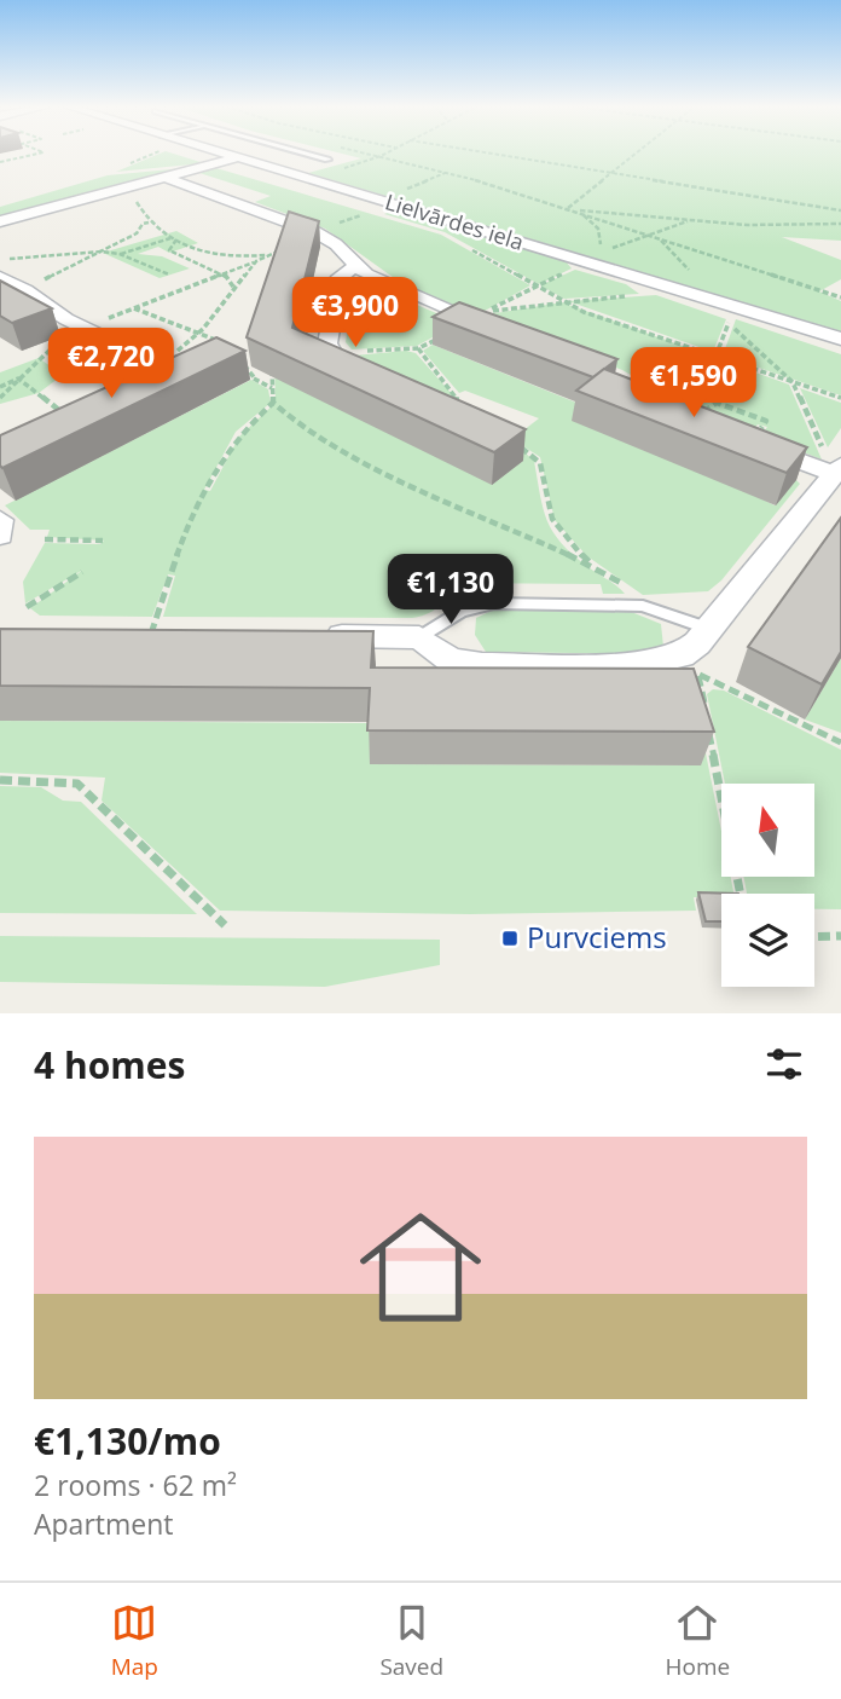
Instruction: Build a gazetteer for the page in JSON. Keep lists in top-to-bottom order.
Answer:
{
  "streets": {
    "street": ["Lielvārdes iela"]
  },
  "places": {
    "transit": ["Purvciems"]
  },
  "north": "top",
  "page": {
    "price": [
      "€3,900",
      "€2,720",
      "€1,590",
      "€1,130"
    ],
    "heading": "4 homes",
    "list": [
      {
        "name": "€1,130/mo",
        "note": "2 rooms · 62 m² · Apartment"
      }
    ],
    "tabs": ["Map", "Saved", "Home"]
  }
}
